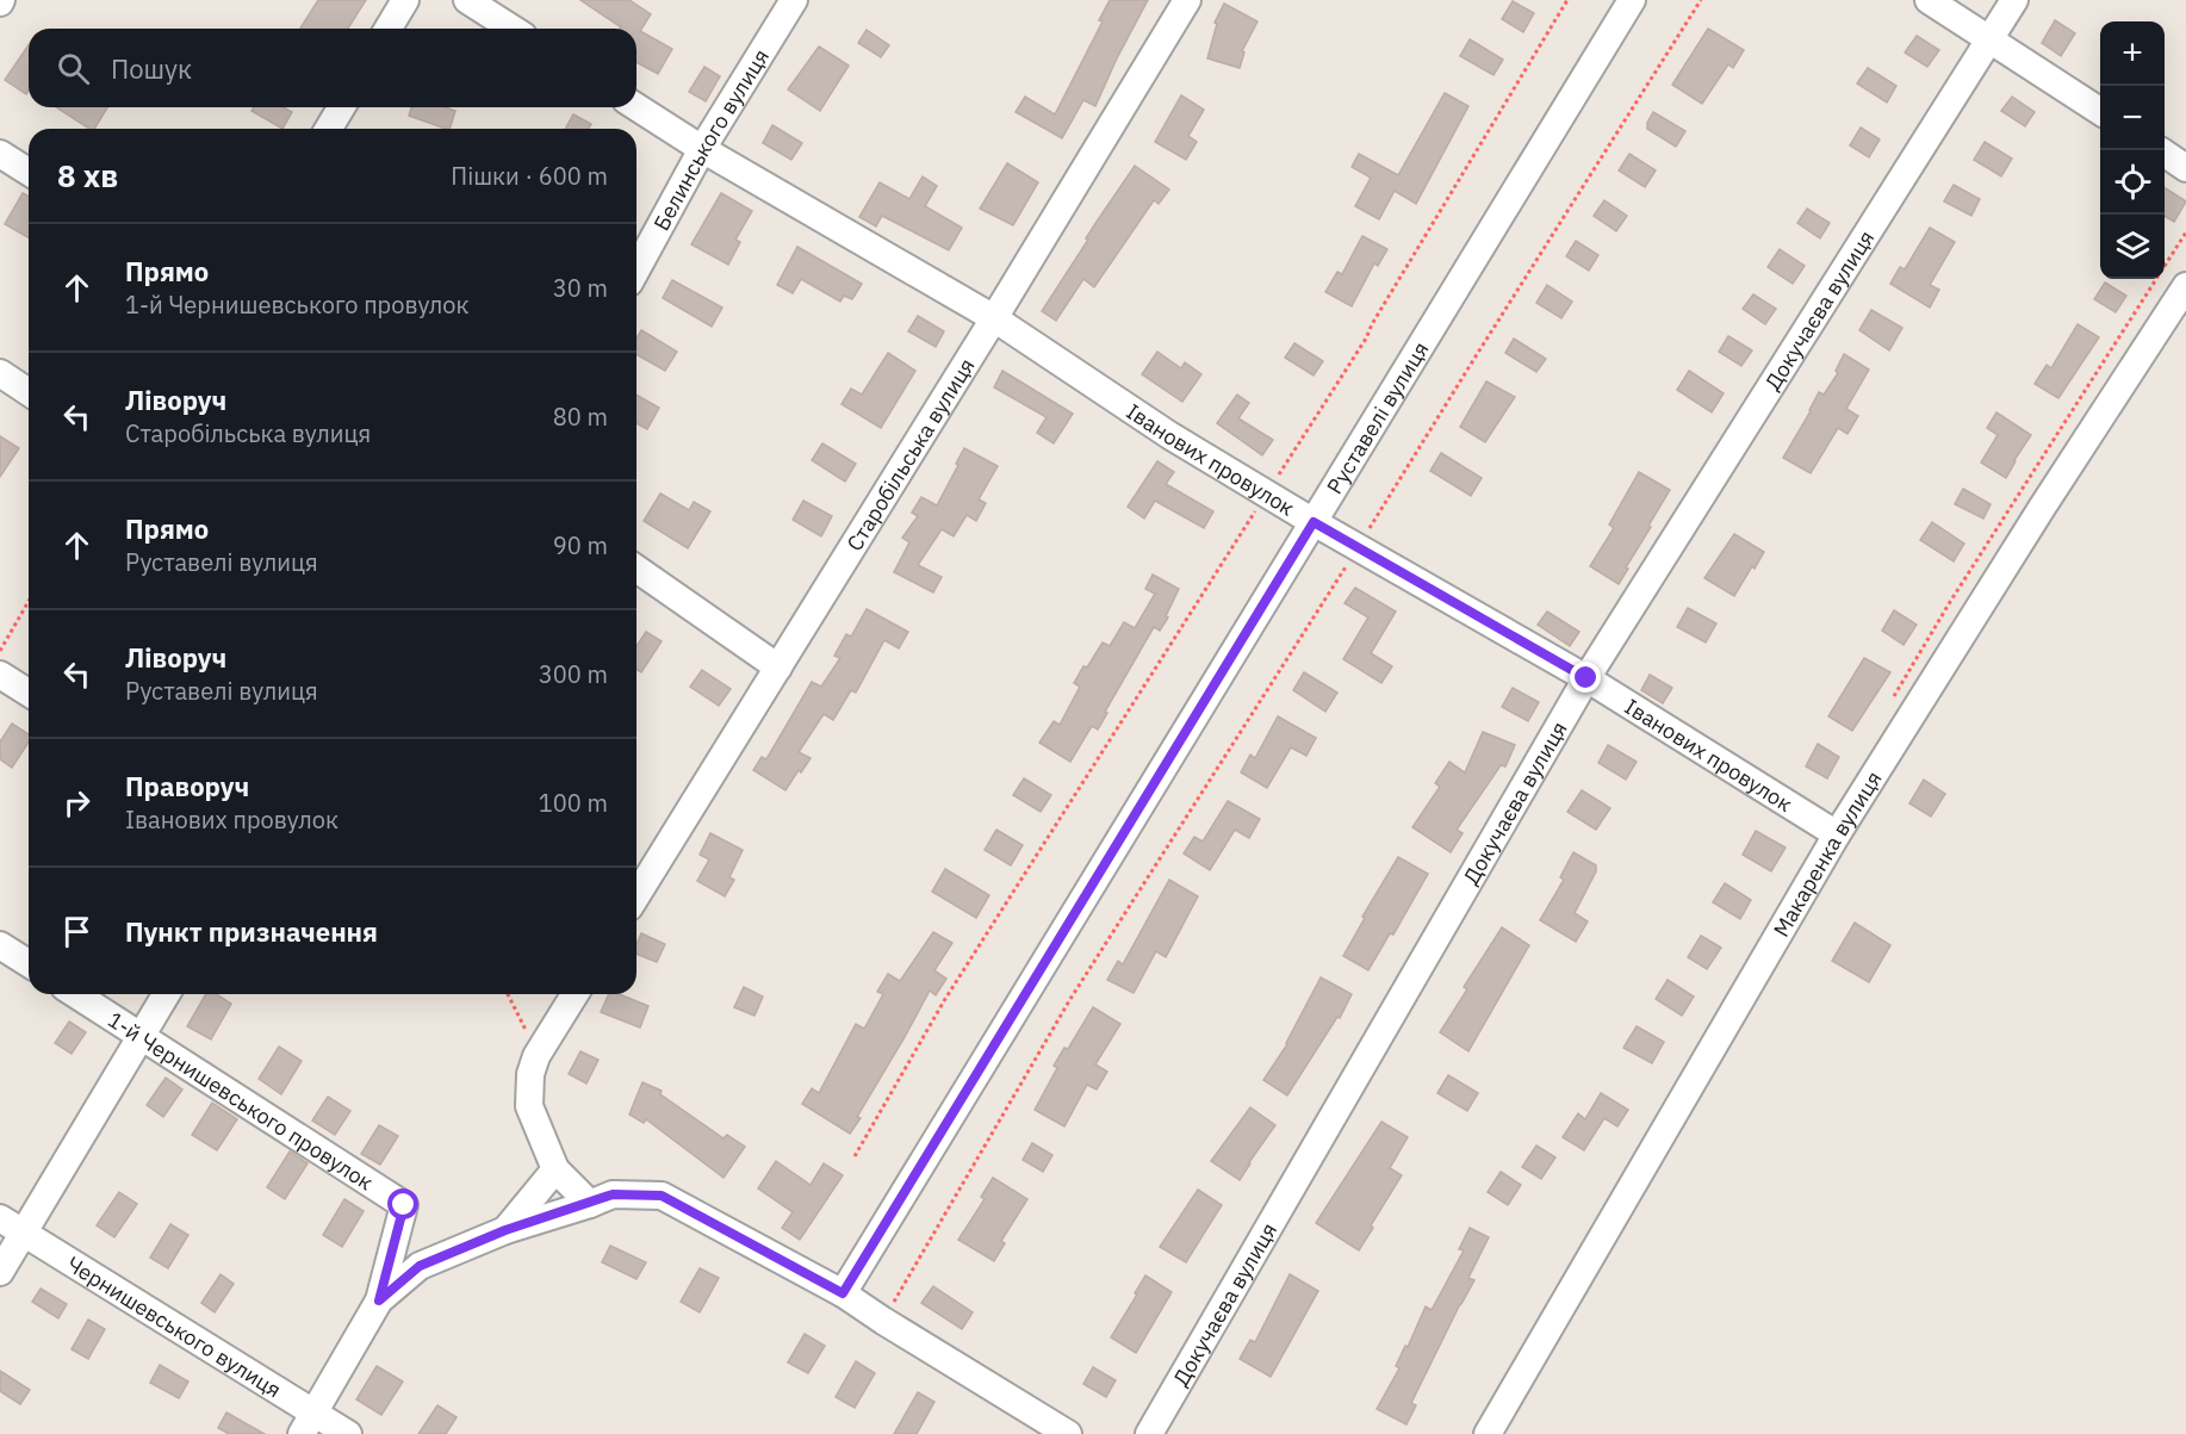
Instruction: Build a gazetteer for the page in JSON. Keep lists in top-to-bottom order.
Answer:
{
  "streets": {
    "street": [
      "Белинського вулиця",
      "Докучаєва вулиця",
      "Руставелі вулиця",
      "Старобільська вулиця",
      "Іванових провулок",
      "Макаренка вулиця",
      "1-й Чернишевського провулок",
      "Чернишевського вулиця"
    ]
  },
  "crossings": [
    ["Белинського вулиця", "Іванових провулок"],
    ["Докучаєва вулиця", "Іванових провулок"],
    ["Руставелі вулиця", "Іванових провулок"],
    ["Старобільська вулиця", "Іванових провулок"],
    ["Іванових провулок", "Макаренка вулиця"]
  ],
  "page": {
    "map_buttons": ["+", "−"],
    "search": "Пошук",
    "heading": ["8 хв", "Пішки · 600 m"],
    "list": [
      ["Прямо", "1-й Чернишевського провулок", "30 m"],
      ["Ліворуч", "Старобільська вулиця", "80 m"],
      ["Прямо", "Руставелі вулиця", "90 m"],
      ["Ліворуч", "Руставелі вулиця", "300 m"],
      ["Праворуч", "Іванових провулок", "100 m"],
      "Пункт призначення"
    ]
  }
}
